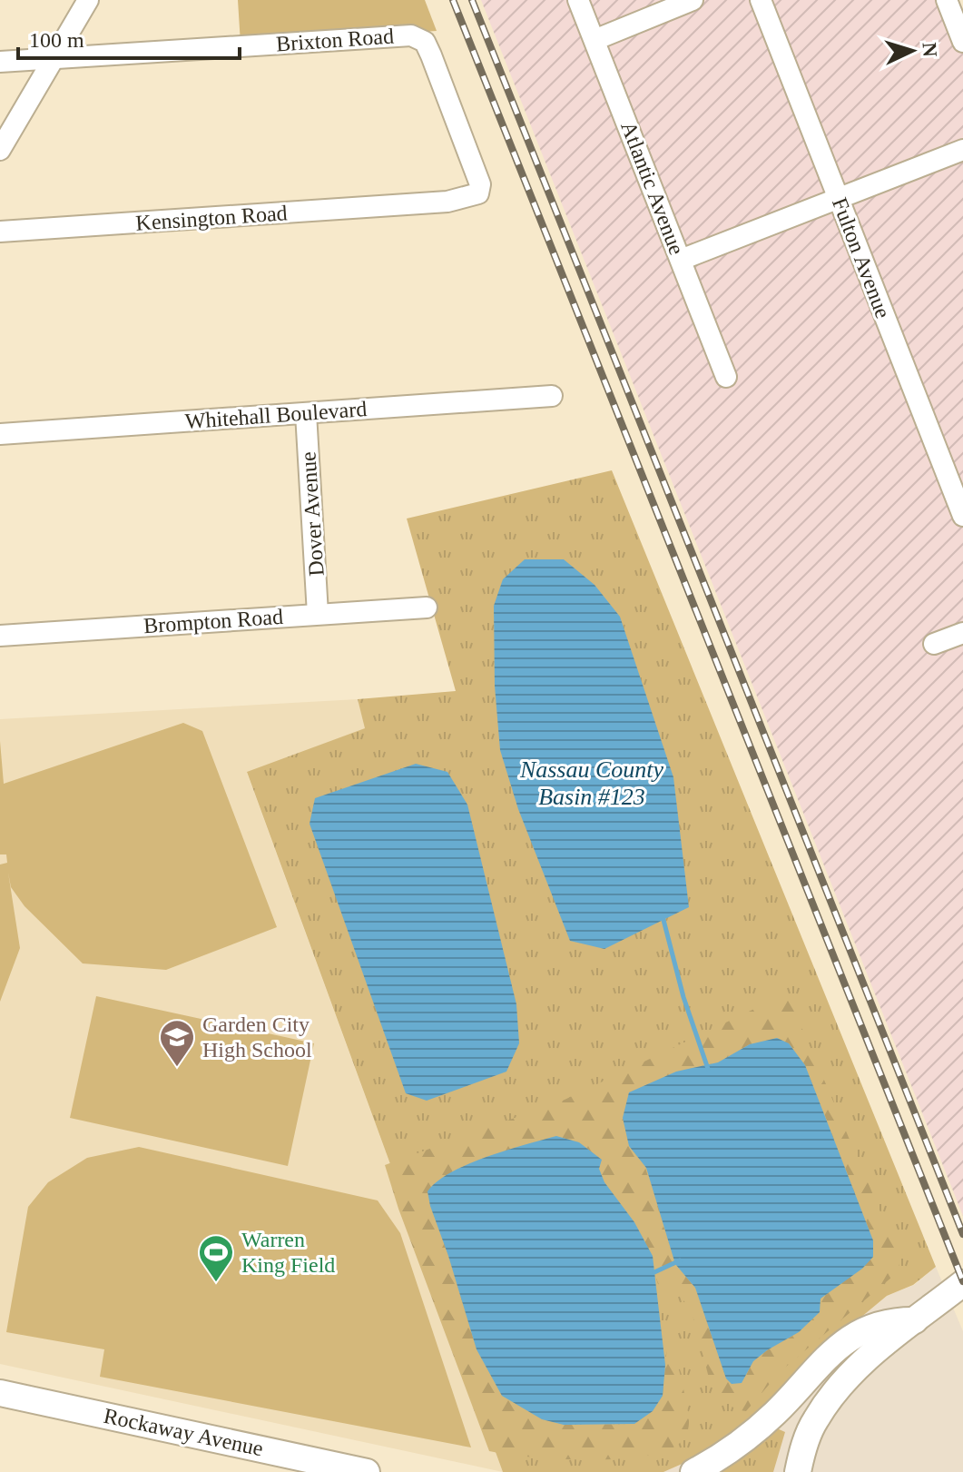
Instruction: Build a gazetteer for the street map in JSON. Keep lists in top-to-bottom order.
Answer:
{
  "streets": {
    "main road": ["Rockaway Avenue"],
    "street": [
      "Brixton Road",
      "Atlantic Avenue",
      "Kensington Road",
      "Fulton Avenue",
      "Whitehall Boulevard",
      "Dover Avenue",
      "Brompton Road"
    ]
  },
  "crossings": [
    ["Brixton Road", "Kensington Road"],
    ["Whitehall Boulevard", "Dover Avenue"],
    ["Dover Avenue", "Brompton Road"]
  ],
  "water": ["Nassau County Basin #123"],
  "places": {
    "school or university": ["Garden City High School"],
    "sports": ["Warren King Field"]
  },
  "scale_bar": "100 m",
  "north": "right"
}
